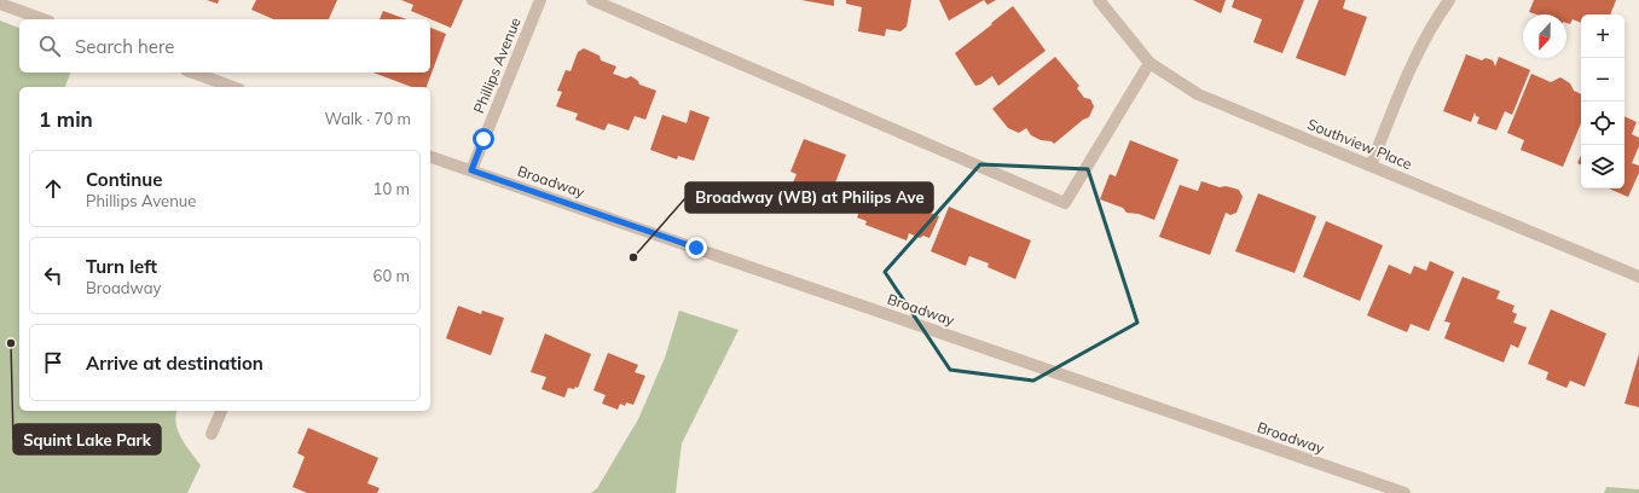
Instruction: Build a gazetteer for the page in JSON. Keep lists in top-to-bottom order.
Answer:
{
  "streets": {
    "street": ["Phillips Avenue", "Southview Place", "Broadway"]
  },
  "crossings": [
    ["Phillips Avenue", "Broadway"]
  ],
  "places": ["Broadway (WB) at Philips Ave", "Squint Lake Park"],
  "north": "bottom",
  "page": {
    "map_buttons": ["+", "−"],
    "search": "Search here",
    "heading": ["1 min", "Walk · 70 m"],
    "list": [
      ["Continue", "Phillips Avenue", "10 m"],
      ["Turn left", "Broadway", "60 m"],
      "Arrive at destination"
    ]
  }
}
